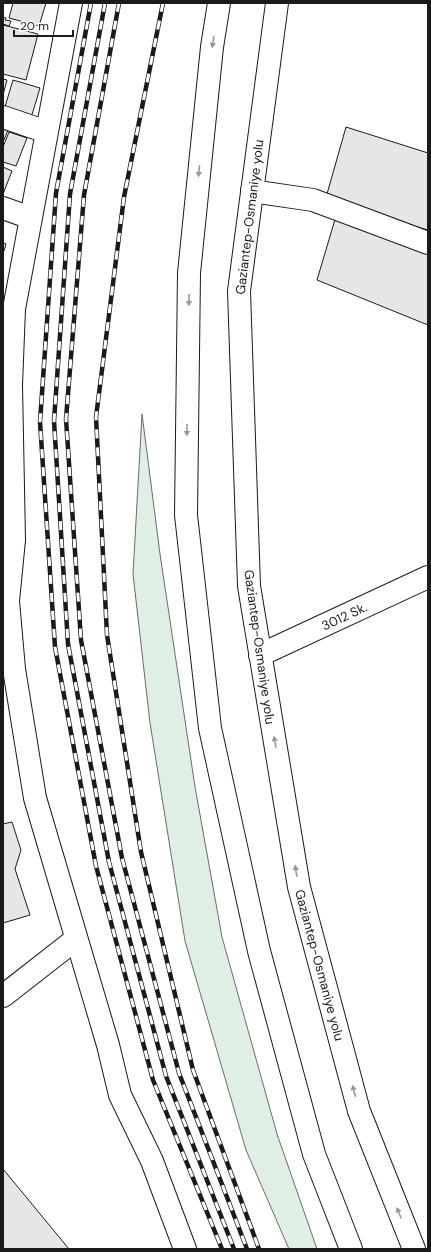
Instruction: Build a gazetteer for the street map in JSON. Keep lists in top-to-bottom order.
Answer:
{
  "streets": {
    "main road": ["Gaziantep-Osmaniye yolu", "3012 Sk."]
  },
  "crossings": [
    ["Gaziantep-Osmaniye yolu", "3012 Sk."]
  ],
  "scale_bar": "20 m"
}
